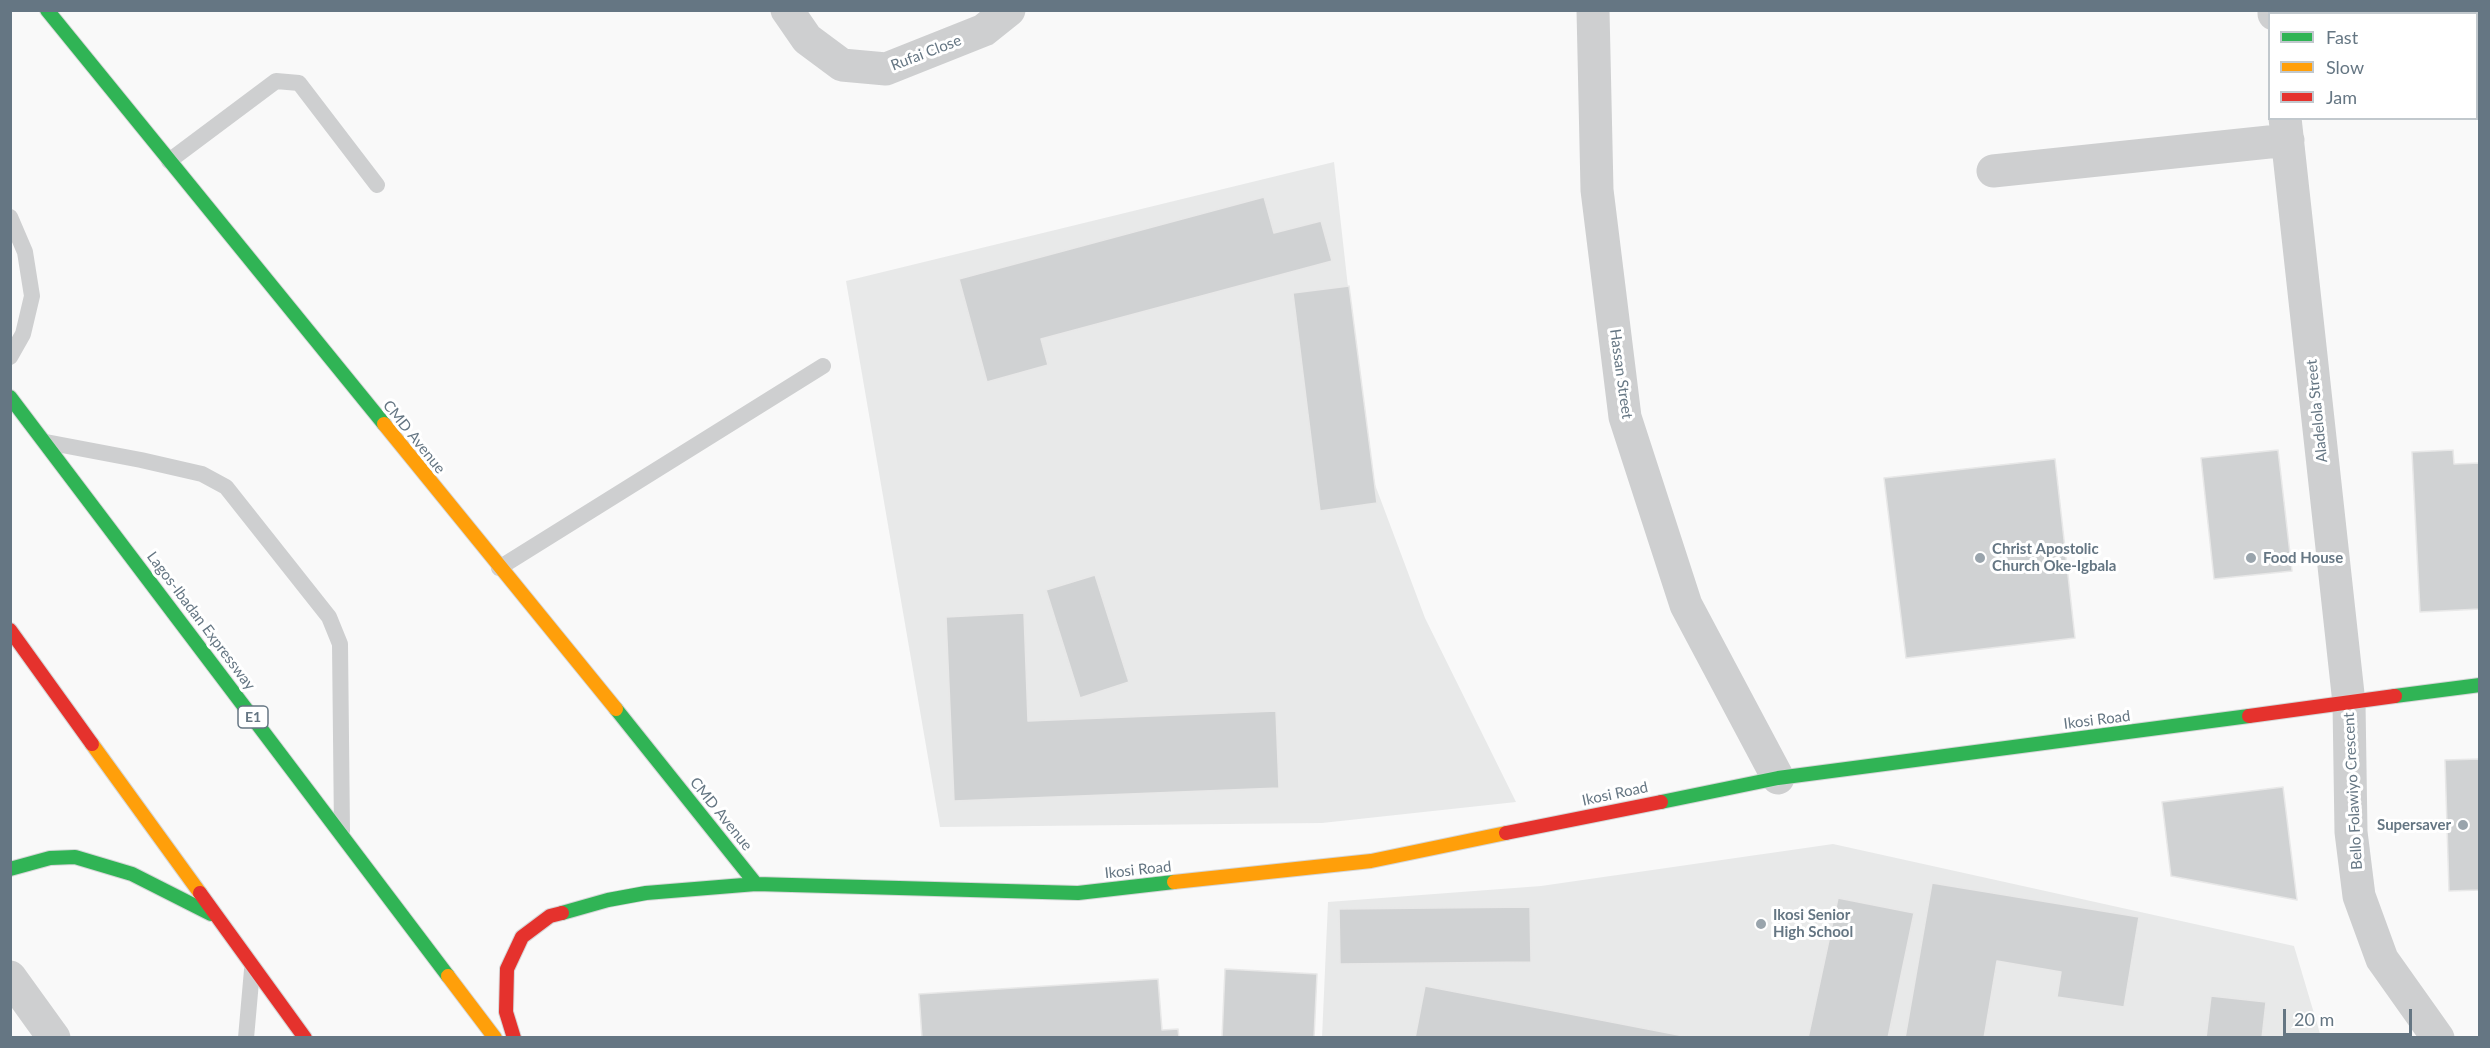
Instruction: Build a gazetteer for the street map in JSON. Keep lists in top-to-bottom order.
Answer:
{
  "streets": {
    "main road": [
      "CMD Avenue",
      "Lagos-Ibadan Expressway",
      "E1",
      "Ikosi Road"
    ],
    "street": [
      "Rufai Close",
      "Hassan Street",
      "Aladelola Street",
      "Bello Folawiyo Crescent"
    ]
  },
  "crossings": [
    ["Hassan Street", "Ikosi Road"],
    ["Aladelola Street", "Ikosi Road"],
    ["Aladelola Street", "Bello Folawiyo Crescent"],
    ["CMD Avenue", "Ikosi Road"],
    ["Ikosi Road", "Bello Folawiyo Crescent"]
  ],
  "places": [
    "Christ Apostolic Church Oke-Igbala",
    "Food House",
    "Supersaver",
    "Ikosi Senior High School"
  ],
  "legend": ["Fast", "Slow", "Jam"],
  "scale_bar": "20 m"
}
